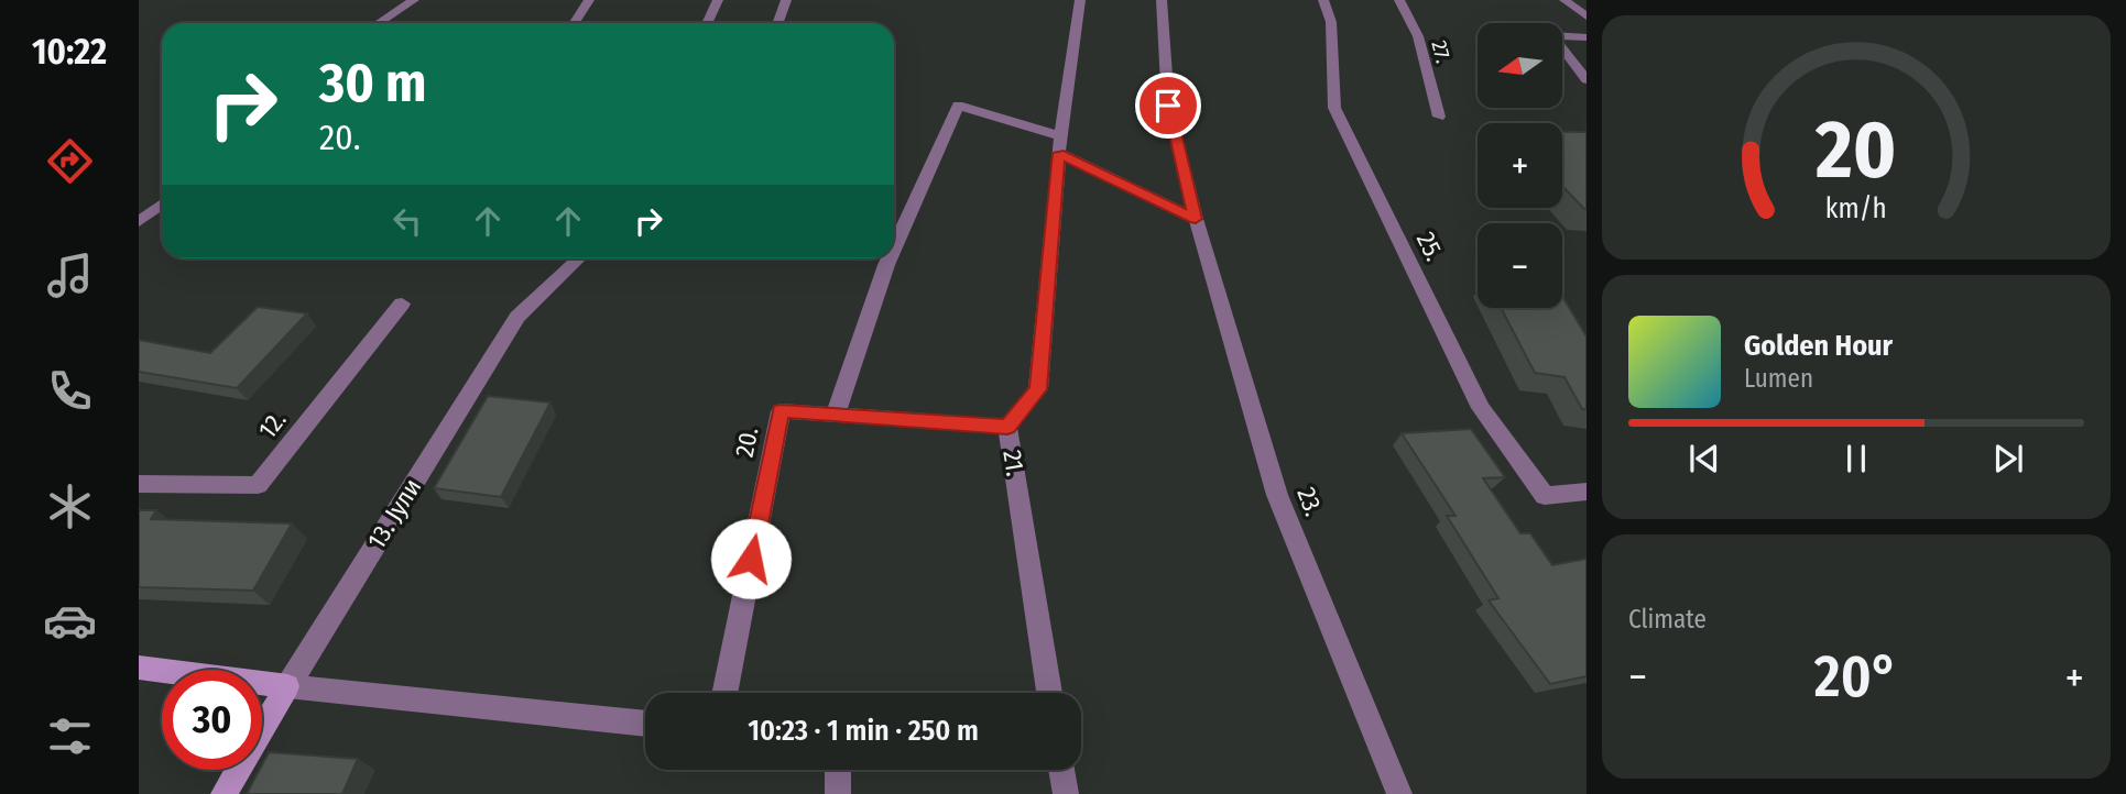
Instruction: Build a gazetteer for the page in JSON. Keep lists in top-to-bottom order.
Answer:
{
  "streets": {
    "street": [
      "27.",
      "25.",
      "12.",
      "20.",
      "21.",
      "23.",
      "13. Јули"
    ]
  },
  "crossings": [
    ["20.", "21."]
  ],
  "north": "left",
  "page": {
    "tabs": "10:22",
    "map_buttons": ["+", "−"],
    "turn": ["30 m", "20."],
    "song": ["Golden Hour", "Lumen"],
    "tile": "Climate",
    "heat": ["−", "20°", "+"],
    "limit": "30",
    "trip": "10:23 · 1 min · 250 m",
    "gauge": ["20", "km/h"]
  }
}
